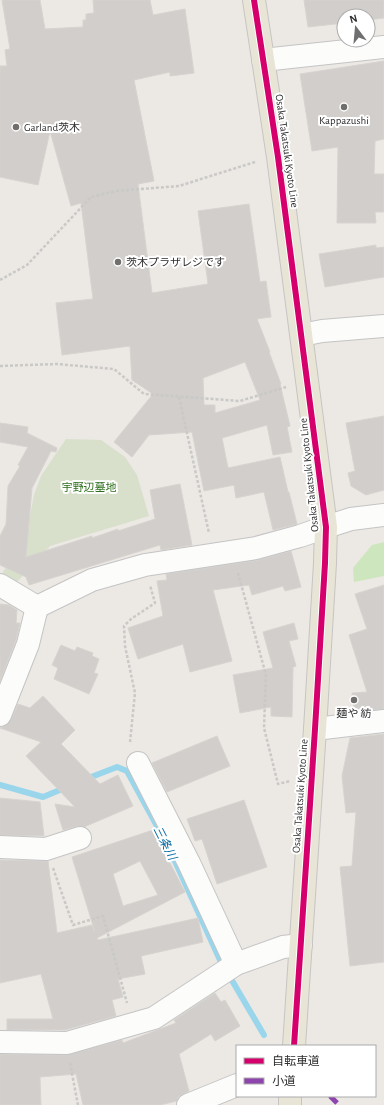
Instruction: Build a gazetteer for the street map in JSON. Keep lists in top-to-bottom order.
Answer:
{
  "streets": {
    "main road": ["Osaka Takatsuki Kyoto Line"]
  },
  "water": ["三条川"],
  "parks": ["宇野辺墓地"],
  "places": [
    "Kappazushi",
    "Garland茨木",
    "茨木プラザレジです",
    "麺や 紡"
  ],
  "legend": ["自転車道", "小道"],
  "north": "top"
}
